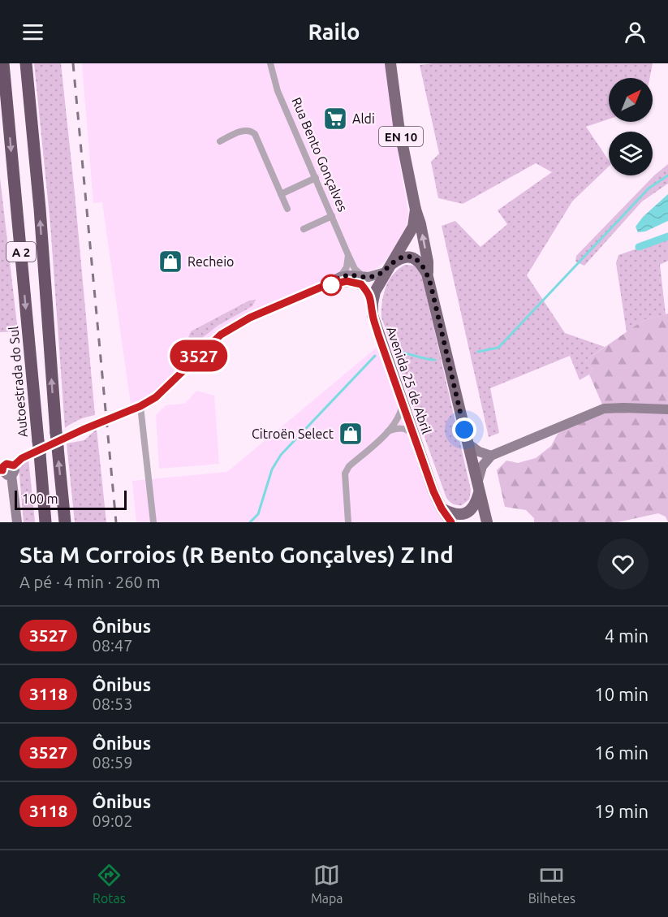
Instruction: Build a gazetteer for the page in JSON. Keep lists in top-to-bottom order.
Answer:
{
  "streets": {
    "highway": ["A 2", "Autoestrada do Sul"],
    "main road": ["EN 10", "Avenida 25 de Abril"],
    "street": ["Rua Bento Gonçalves"]
  },
  "places": {
    "supermarket": ["Aldi"],
    "shop": ["Recheio", "Citroën Select"]
  },
  "lines": ["bus line 3527"],
  "scale_bar": "100 m",
  "north": "top right",
  "page": {
    "header": "Railo",
    "on_map": "3527",
    "scale": "100 m",
    "heading": ["Sta M Corroios (R Bento Gonçalves) Z Ind", "A pé · 4 min · 260 m"],
    "list": [
      {
        "mark": "3527",
        "name": "Ônibus",
        "note": "08:47",
        "value": "4 min"
      },
      {
        "mark": "3118",
        "name": "Ônibus",
        "note": "08:53",
        "value": "10 min"
      },
      {
        "mark": "3527",
        "name": "Ônibus",
        "note": "08:59",
        "value": "16 min"
      },
      {
        "mark": "3118",
        "name": "Ônibus",
        "note": "09:02",
        "value": "19 min"
      }
    ],
    "tabs": ["Rotas", "Mapa", "Bilhetes"]
  }
}
